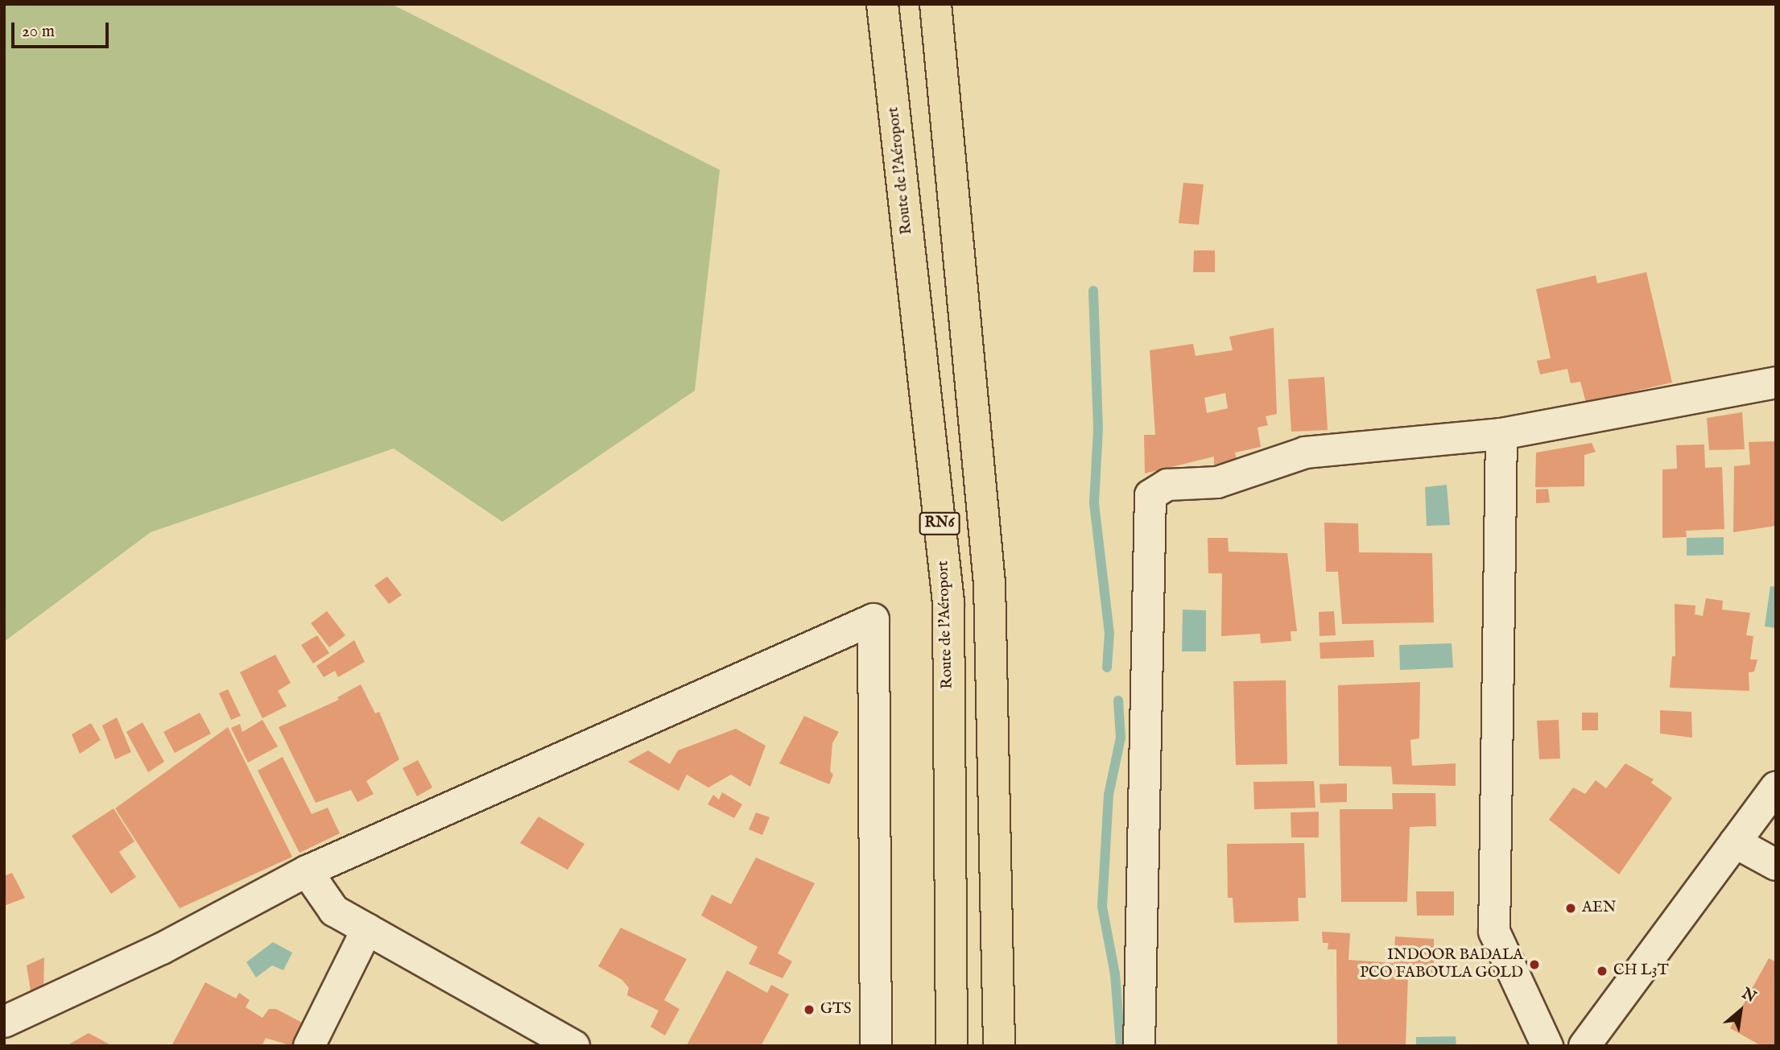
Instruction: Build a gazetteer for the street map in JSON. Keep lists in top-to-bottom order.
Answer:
{
  "streets": {
    "highway": ["Route de l'Aéroport", "RN6"]
  },
  "places": [
    "AEN",
    "INDOOR BADALA PCO FABOULA GOLD",
    "CH L3T",
    "GTS"
  ],
  "scale_bar": "20 m",
  "north": "top right"
}
